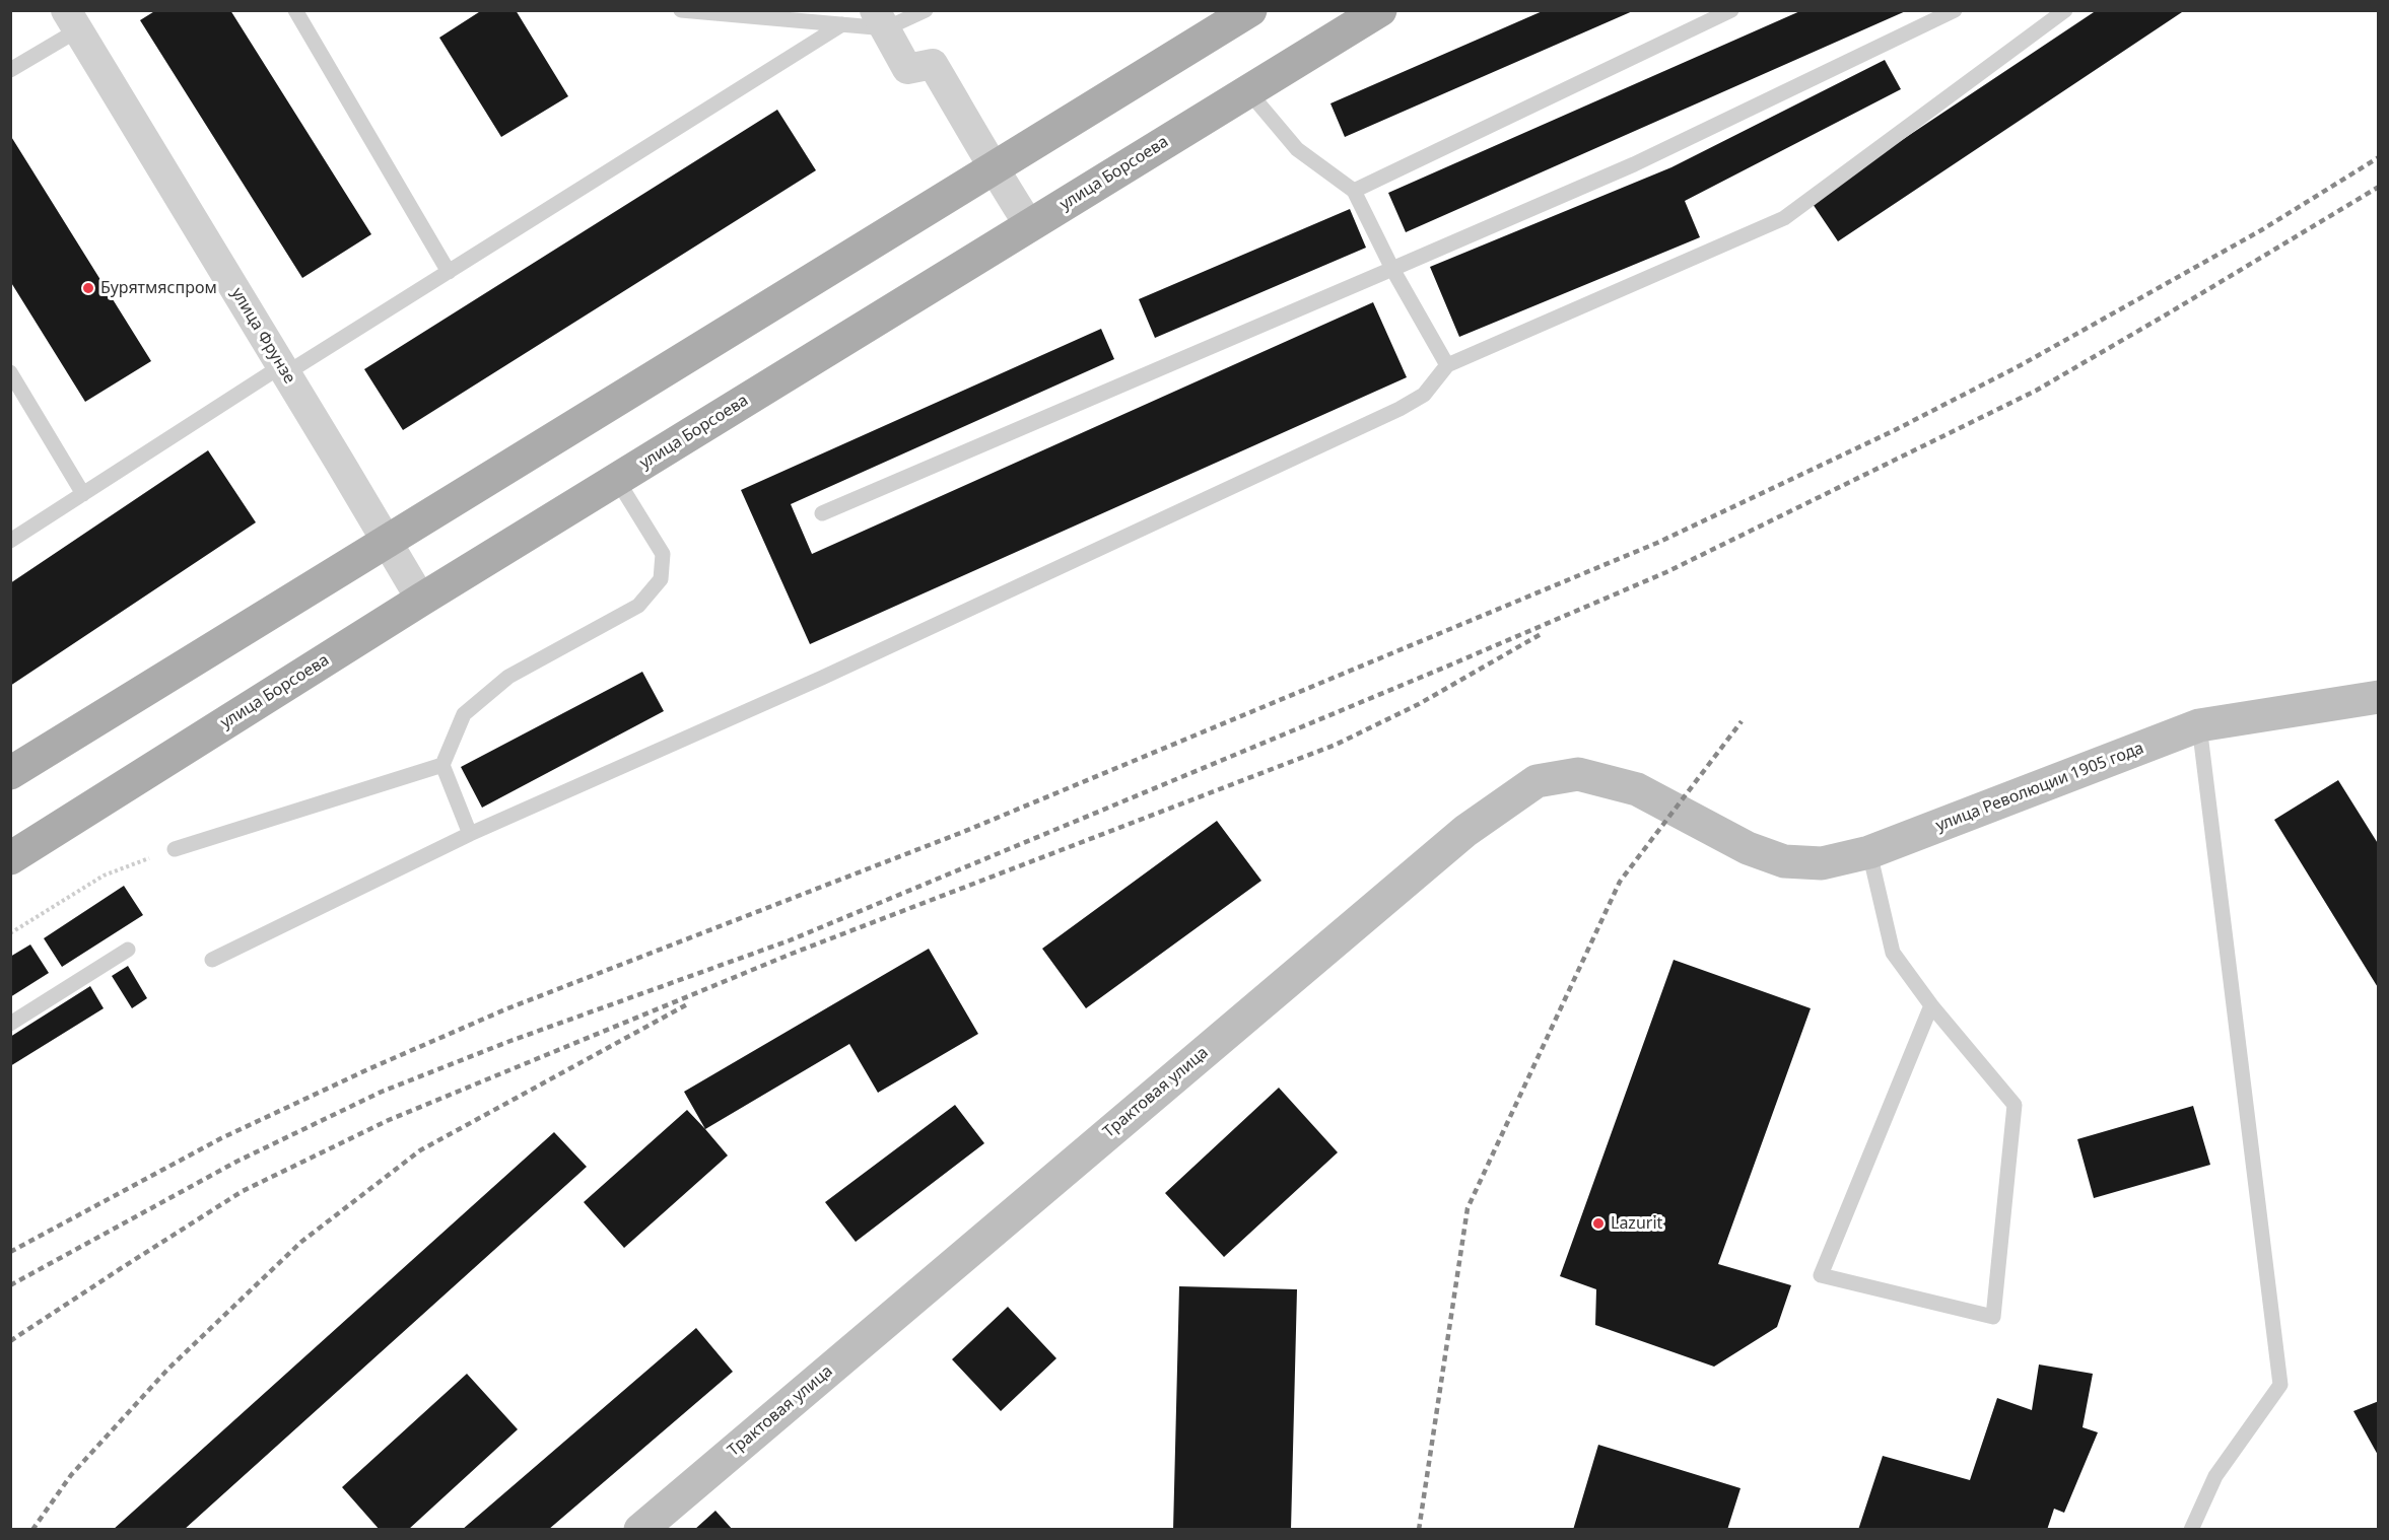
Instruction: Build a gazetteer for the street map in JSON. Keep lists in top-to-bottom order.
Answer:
{
  "streets": {
    "main road": ["улица Борсоева", "улица Революции 1905 года", "Трактовая улица"],
    "street": ["улица Фрунзе"]
  },
  "crossings": [
    ["улица Борсоева", "улица Фрунзе"],
    ["улица Революции 1905 года", "Трактовая улица"]
  ],
  "places": ["Бурятмяспром", "Lazurit"]
}
